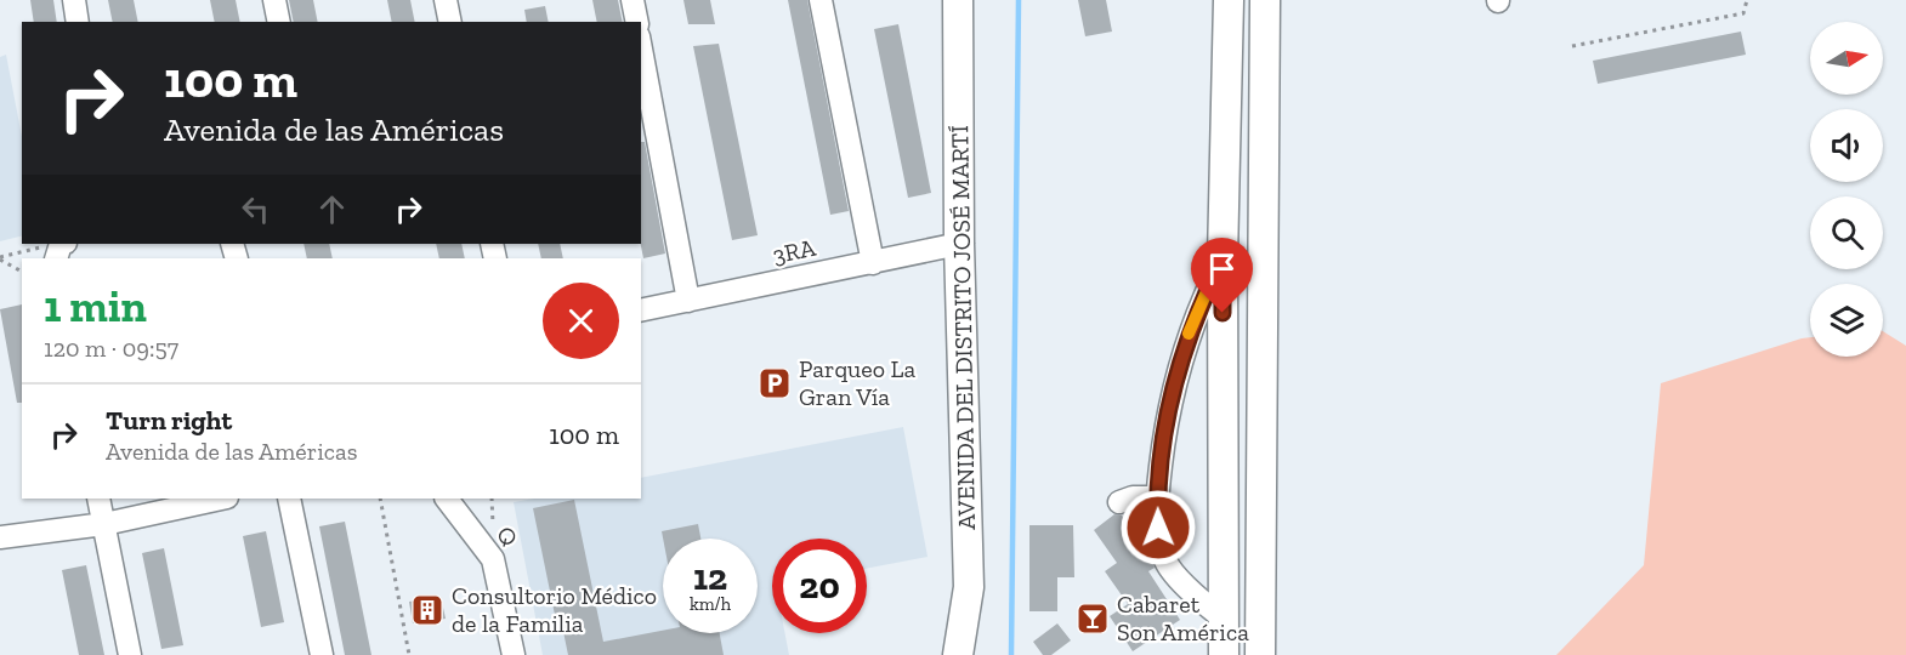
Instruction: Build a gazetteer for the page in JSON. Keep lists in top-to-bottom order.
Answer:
{
  "streets": {
    "main road": ["AVENIDA DEL DISTRITO JOSÉ MARTÍ"],
    "street": ["3RA", "Q"]
  },
  "crossings": [
    ["3RA", "AVENIDA DEL DISTRITO JOSÉ MARTÍ"]
  ],
  "places": {
    "parking": ["Parqueo La Gran Vía"],
    "building": ["Consultorio Médico de la Familia"],
    "bar": ["Cabaret Son América"]
  },
  "north": "right",
  "page": {
    "turn": ["100 m", "Avenida de las Américas"],
    "heading": ["1 min", "120 m · 09:57"],
    "list": [
      {
        "name": "Turn right",
        "note": "Avenida de las Américas",
        "value": "100 m"
      }
    ],
    "speed": "12 km/h",
    "limit": "20"
  }
}
